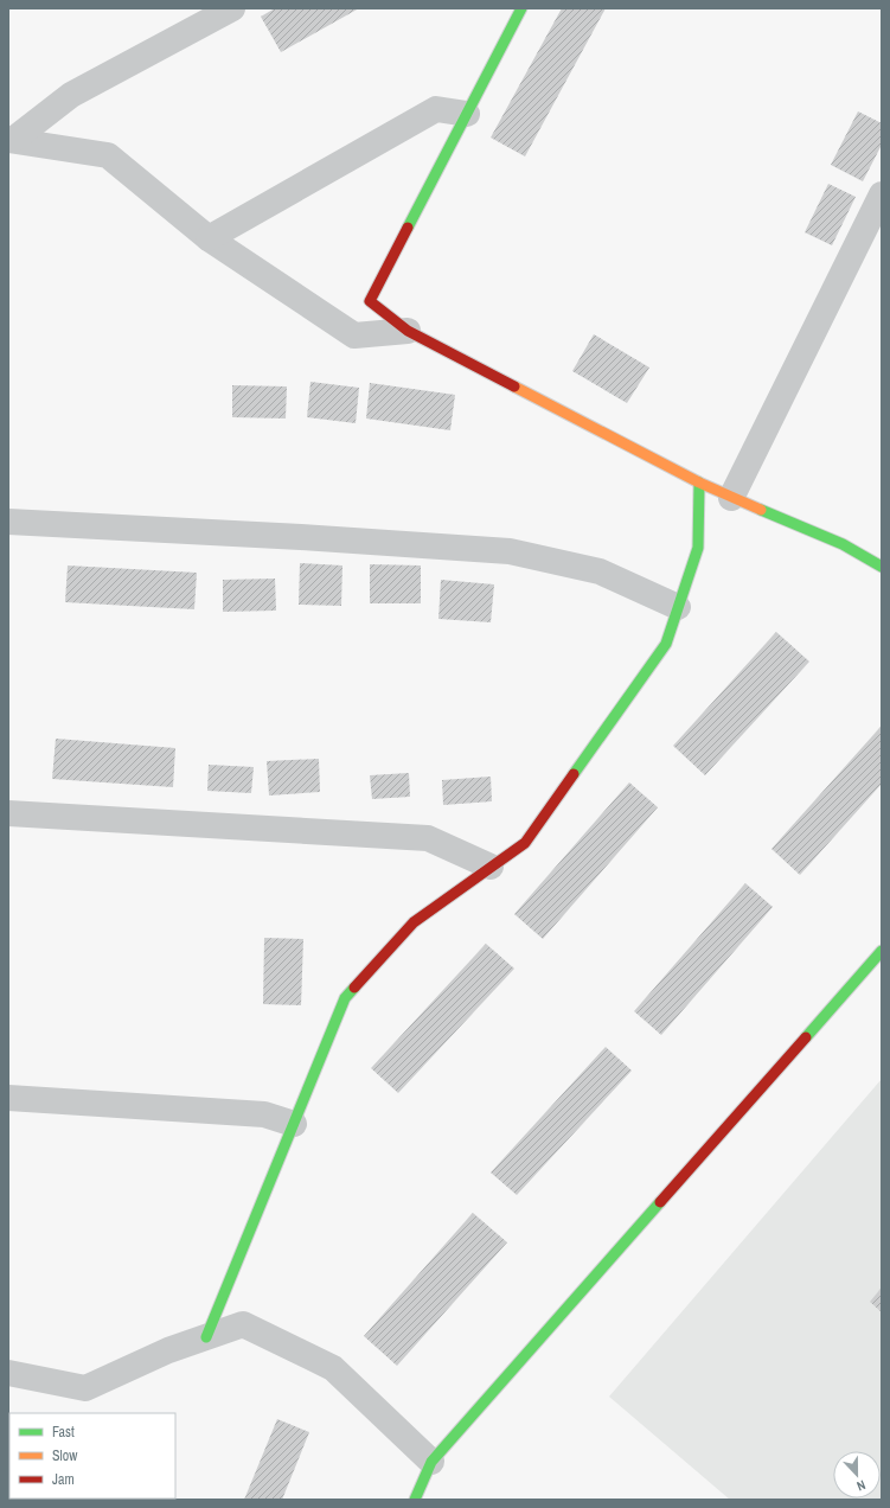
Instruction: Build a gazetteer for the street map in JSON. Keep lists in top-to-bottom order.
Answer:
{
  "legend": ["Fast", "Slow", "Jam"],
  "north": "bottom"
}
